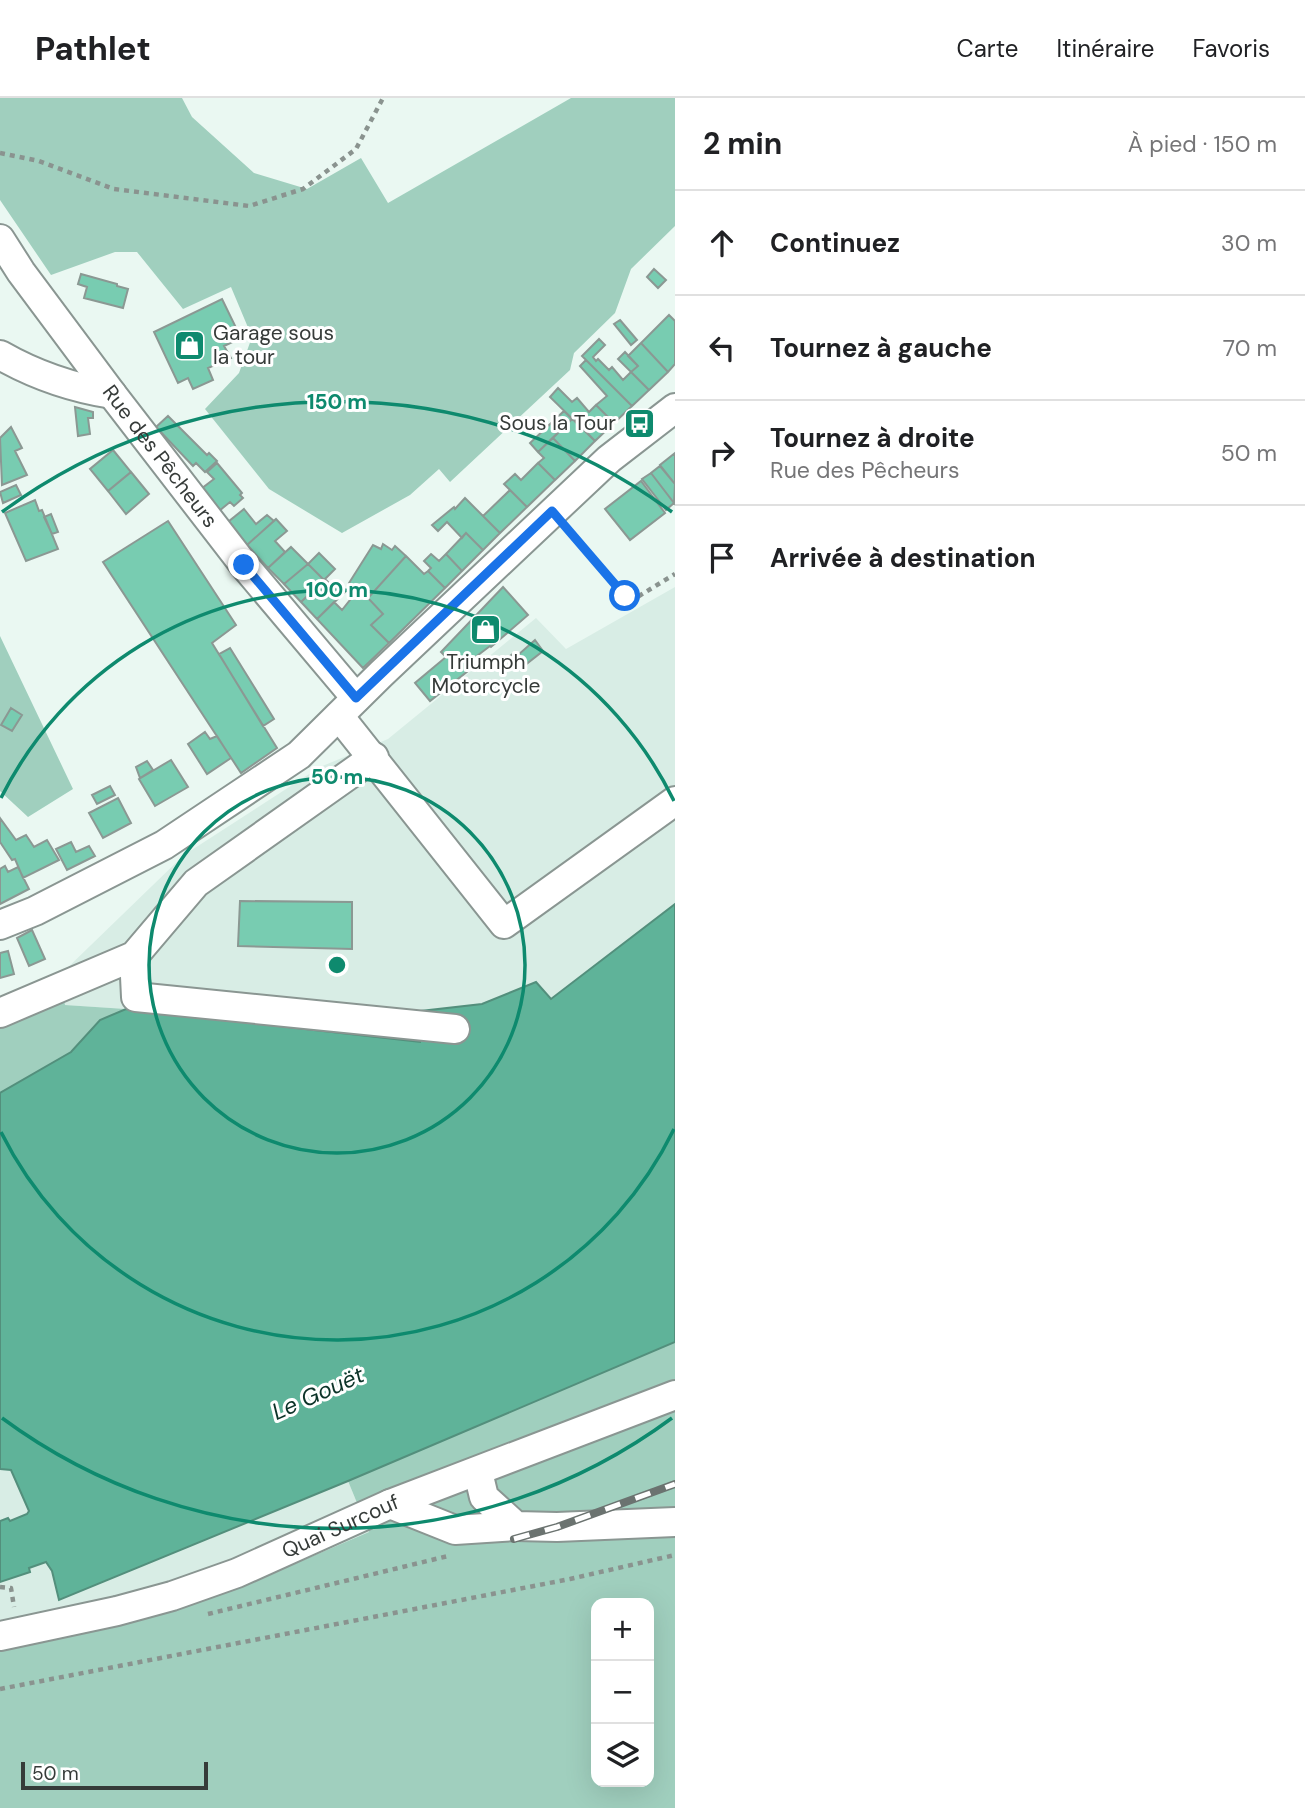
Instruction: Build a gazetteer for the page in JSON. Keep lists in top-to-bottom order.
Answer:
{
  "streets": {
    "street": ["Rue des Pêcheurs", "Quai Surcouf"]
  },
  "water": ["Le Gouët"],
  "places": {
    "shop": ["Garage sous la tour", "Triumph Motorcycle"],
    "bus stop": ["Sous la Tour"]
  },
  "scale_bar": "50 m",
  "page": {
    "header": "Pathlet",
    "nav": ["Carte", "Itinéraire", "Favoris"],
    "heading": ["2 min", "À pied · 150 m"],
    "list": [
      ["Continuez", "30 m"],
      ["Tournez à gauche", "70 m"],
      ["Tournez à droite", "Rue des Pêcheurs", "50 m"],
      "Arrivée à destination"
    ],
    "map_buttons": ["+", "−"],
    "scale": "50 m"
  },
  "rings": ["150 m", "100 m", "50 m"]
}
